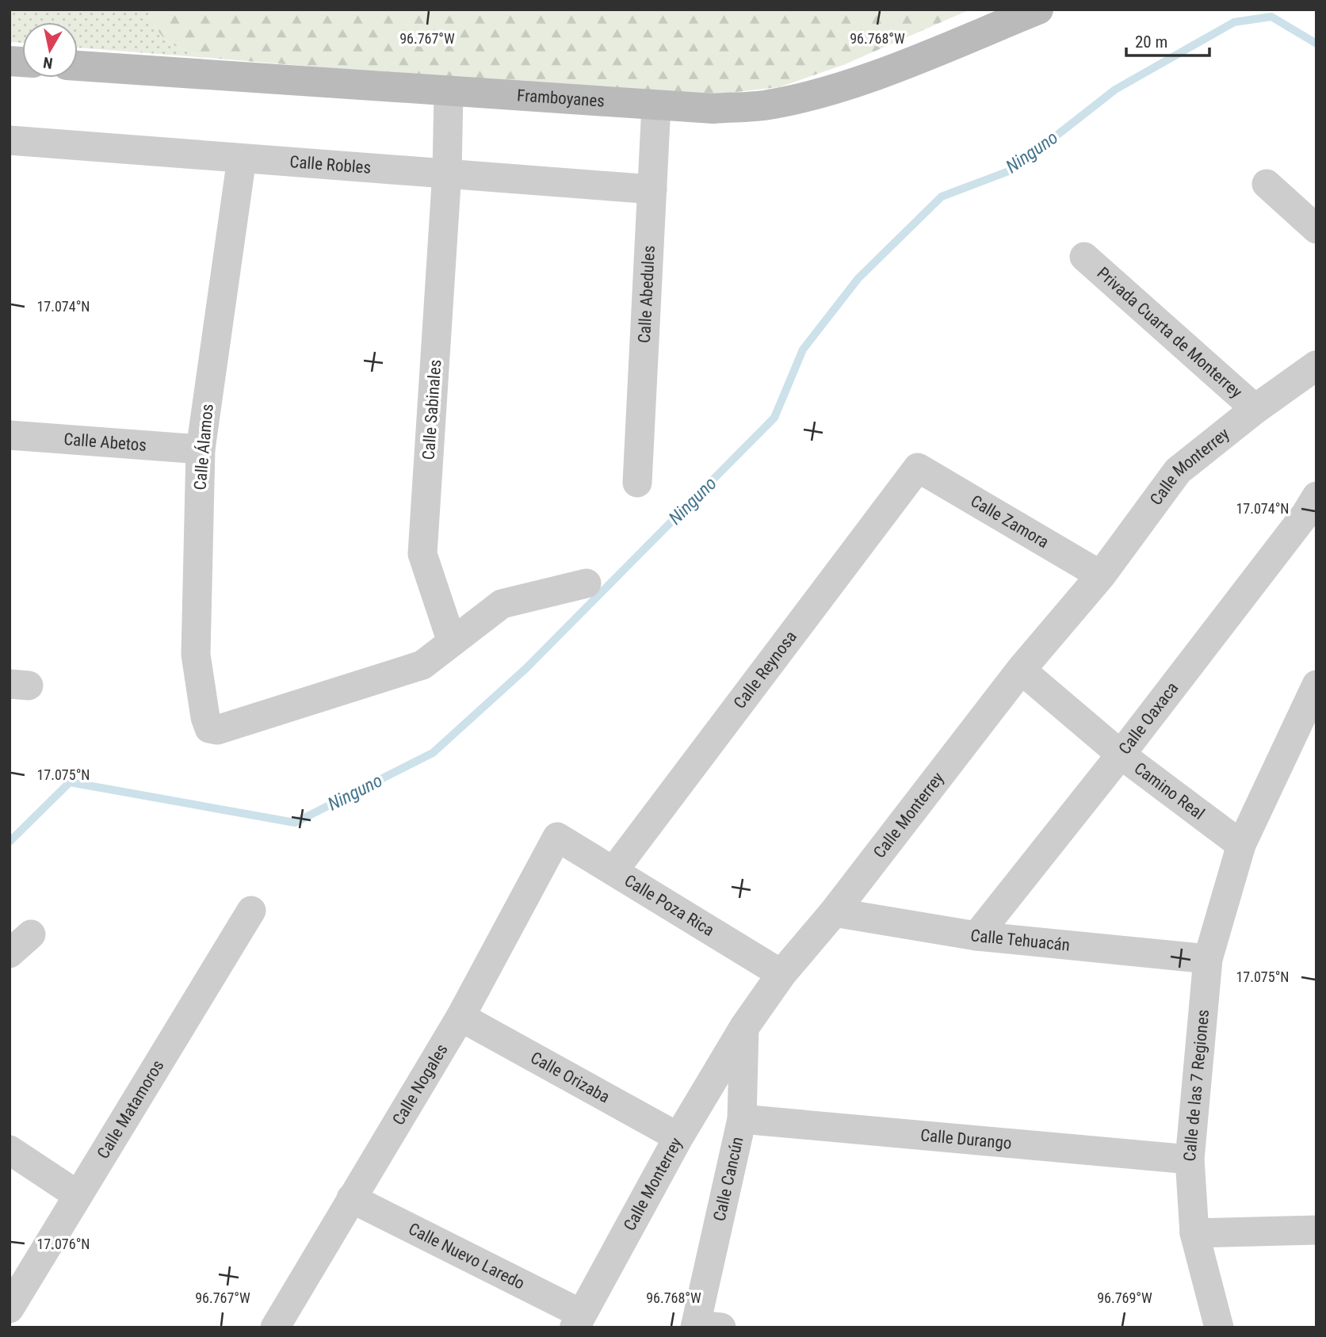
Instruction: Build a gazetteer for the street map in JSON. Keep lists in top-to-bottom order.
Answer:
{
  "streets": {
    "main road": ["Framboyanes"],
    "street": [
      "Calle Robles",
      "Calle Abedules",
      "Privada Cuarta de Monterrey",
      "Calle Sabinales",
      "Calle Abetos",
      "Calle Álamos",
      "Calle Monterrey",
      "Calle Zamora",
      "Calle Reynosa",
      "Calle Oaxaca",
      "Camino Real",
      "Calle Poza Rica",
      "Calle Tehuacán",
      "Calle Orizaba",
      "Calle Nogales",
      "Calle de las 7 Regiones",
      "Calle Matamoros",
      "Calle Durango",
      "Calle Cancún",
      "Calle Nuevo Laredo"
    ]
  },
  "crossings": [
    ["Framboyanes", "Calle Abedules"],
    ["Framboyanes", "Calle Sabinales"],
    ["Calle Robles", "Calle Abedules"],
    ["Calle Robles", "Calle Sabinales"],
    ["Calle Robles", "Calle Álamos"],
    ["Privada Cuarta de Monterrey", "Calle Monterrey"],
    ["Calle Sabinales", "Calle Álamos"],
    ["Calle Abetos", "Calle Álamos"],
    ["Calle Monterrey", "Calle Zamora"],
    ["Calle Monterrey", "Camino Real"],
    ["Calle Monterrey", "Calle Poza Rica"],
    ["Calle Monterrey", "Calle Tehuacán"],
    ["Calle Monterrey", "Calle Orizaba"],
    ["Calle Monterrey", "Calle Cancún"],
    ["Calle Monterrey", "Calle Nuevo Laredo"],
    ["Calle Zamora", "Calle Reynosa"],
    ["Calle Reynosa", "Calle Poza Rica"],
    ["Calle Oaxaca", "Camino Real"],
    ["Calle Oaxaca", "Calle Tehuacán"],
    ["Camino Real", "Calle de las 7 Regiones"],
    ["Calle Poza Rica", "Calle Nogales"],
    ["Calle Tehuacán", "Calle de las 7 Regiones"],
    ["Calle Orizaba", "Calle Nogales"],
    ["Calle Nogales", "Calle Nuevo Laredo"],
    ["Calle de las 7 Regiones", "Calle Durango"],
    ["Calle Durango", "Calle Cancún"]
  ],
  "water": ["Ninguno"],
  "scale_bar": "20 m",
  "north": "bottom",
  "coordinates": [
    "96.767°W",
    "96.768°W",
    "17.074°N",
    "17.075°N",
    "17.076°N",
    "96.769°W"
  ]
}
